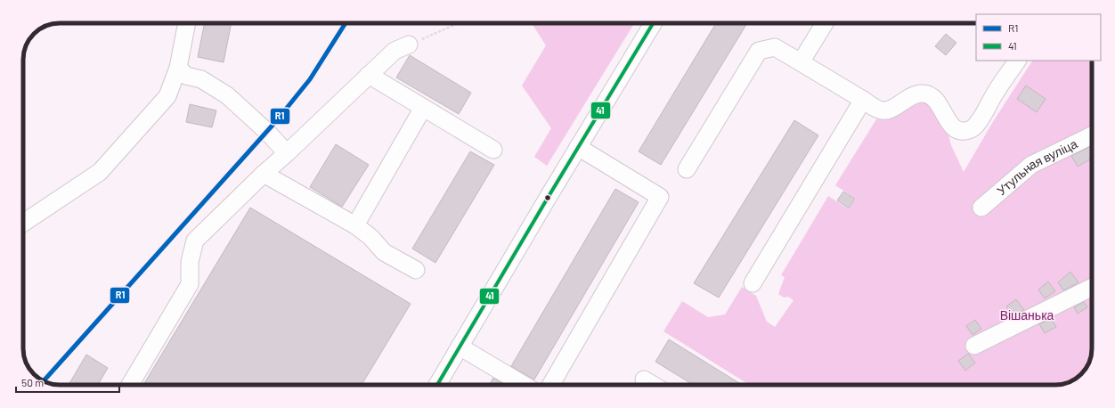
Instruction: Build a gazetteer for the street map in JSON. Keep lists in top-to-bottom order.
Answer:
{
  "streets": {
    "street": ["Утульная вуліца"]
  },
  "parks": ["Вішанька"],
  "lines": ["transit line R1", "transit line 41"],
  "legend": ["R1", "41"],
  "scale_bar": "50 m"
}
